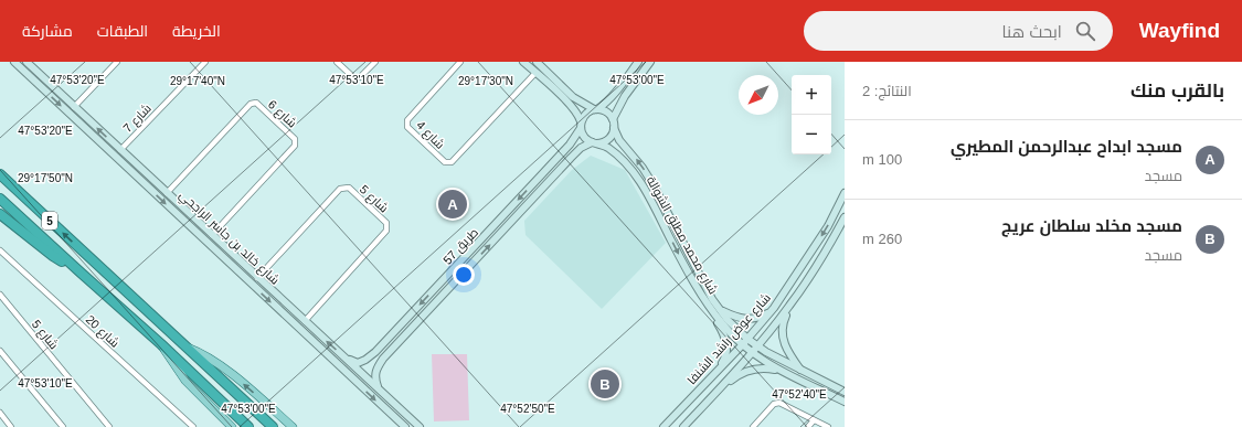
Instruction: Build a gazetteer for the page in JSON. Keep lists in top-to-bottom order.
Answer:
{
  "streets": {
    "highway": ["5"],
    "street": [
      "شارع 6",
      "شارع 7",
      "شارع 4",
      "شارع 5",
      "شارع محمد مطلق الشوالة",
      "شارع خالد بن جاسر الراجحي",
      "طريق 57",
      "شارع 20",
      "شارع عوض راشد الشنفا"
    ]
  },
  "crossings": [
    ["شارع 6", "شارع خالد بن جاسر الراجحي"],
    ["شارع 7", "شارع خالد بن جاسر الراجحي"],
    ["شارع 5", "شارع خالد بن جاسر الراجحي"],
    ["شارع محمد مطلق الشوالة", "طريق 57"],
    ["شارع محمد مطلق الشوالة", "شارع عوض راشد الشنفا"],
    ["شارع خالد بن جاسر الراجحي", "طريق 57"]
  ],
  "north": "bottom left",
  "page": {
    "header": "Wayfind",
    "search": "ابحث هنا",
    "nav": ["الخريطة", "الطبقات", "مشاركة"],
    "heading": ["بالقرب منك", "النتائج: 2"],
    "map_buttons": ["+", "−"],
    "list": [
      {
        "mark": "A",
        "name": "مسجد ابداح عبدالرحمن المطيري",
        "note": "مسجد",
        "value": "100 m"
      },
      {
        "mark": "B",
        "name": "مسجد مخلد سلطان عريج",
        "note": "مسجد",
        "value": "260 m"
      }
    ],
    "pins": ["A", "B"]
  },
  "coordinates": [
    "47°53'20\"E",
    "47°53'10\"E",
    "47°53'00\"E",
    "29°17'40\"N",
    "29°17'30\"N",
    "29°17'50\"N",
    "47°52'40\"E",
    "47°52'50\"E"
  ]
}
